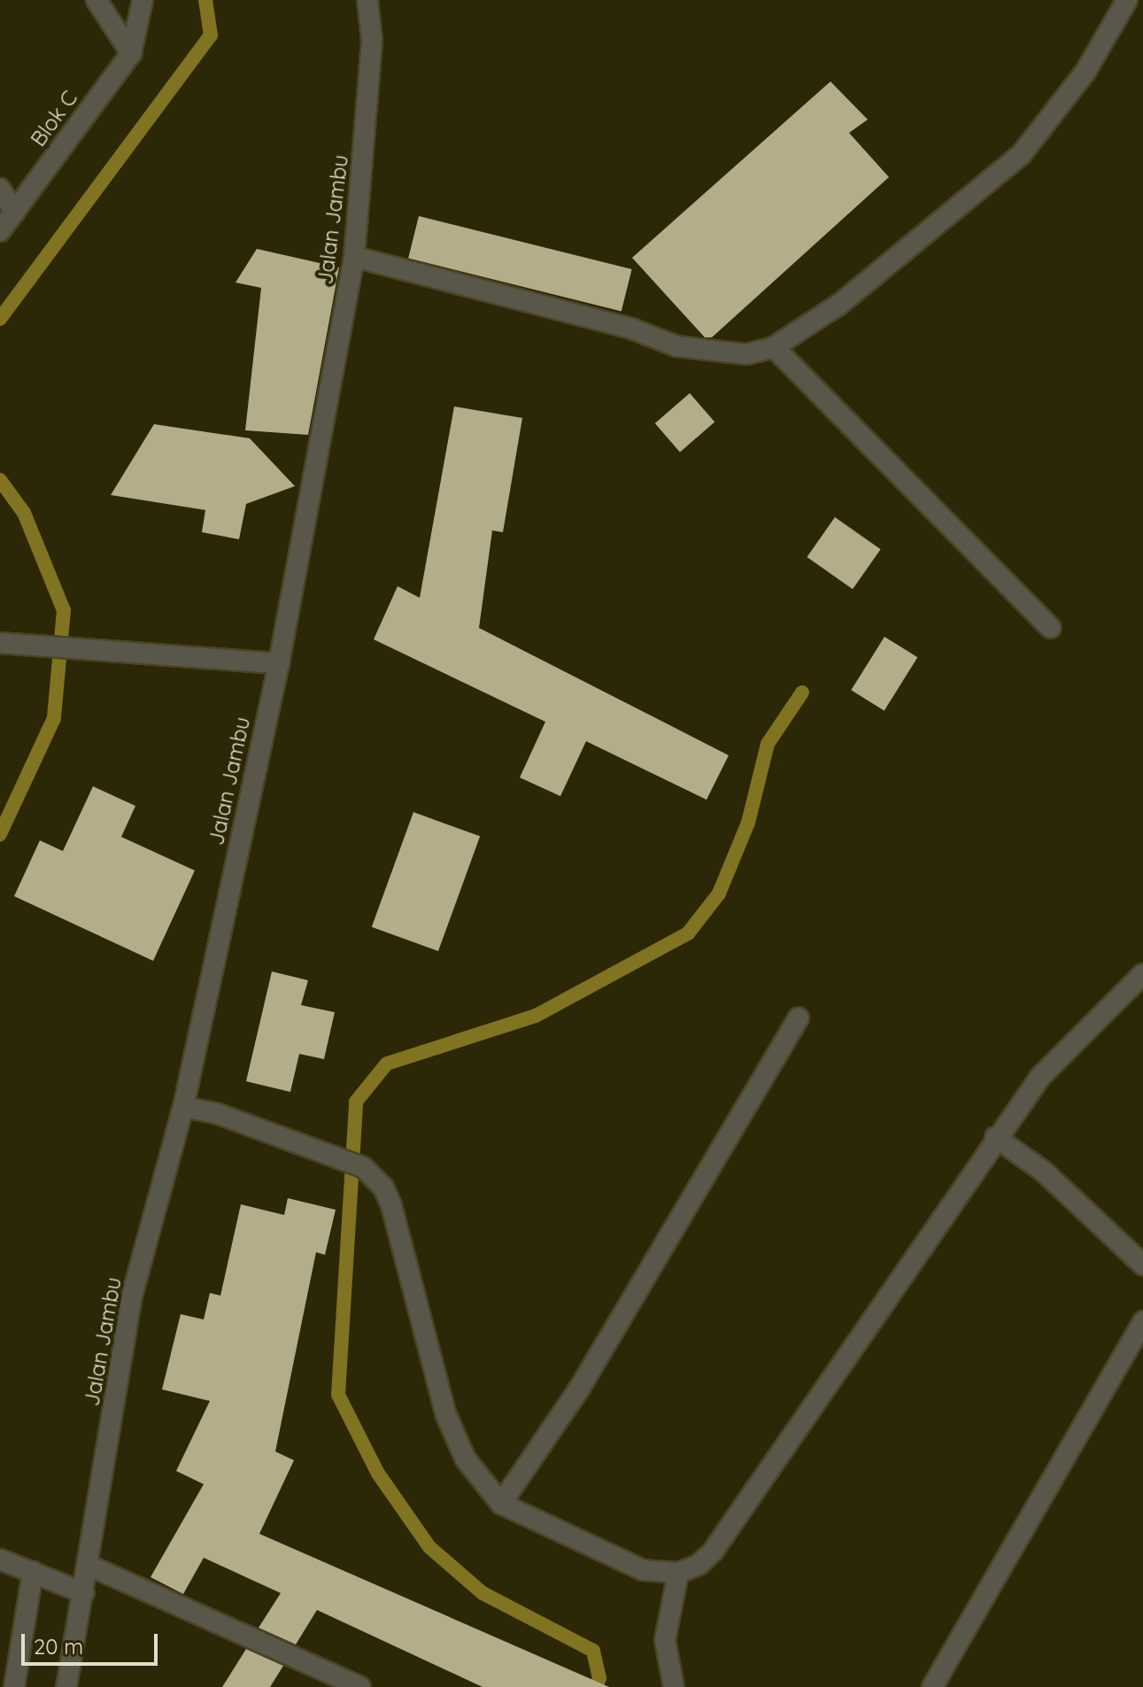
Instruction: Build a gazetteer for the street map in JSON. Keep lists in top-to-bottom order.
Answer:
{
  "streets": {
    "street": ["Blok C", "Jalan Jambu"]
  },
  "scale_bar": "20 m"
}
